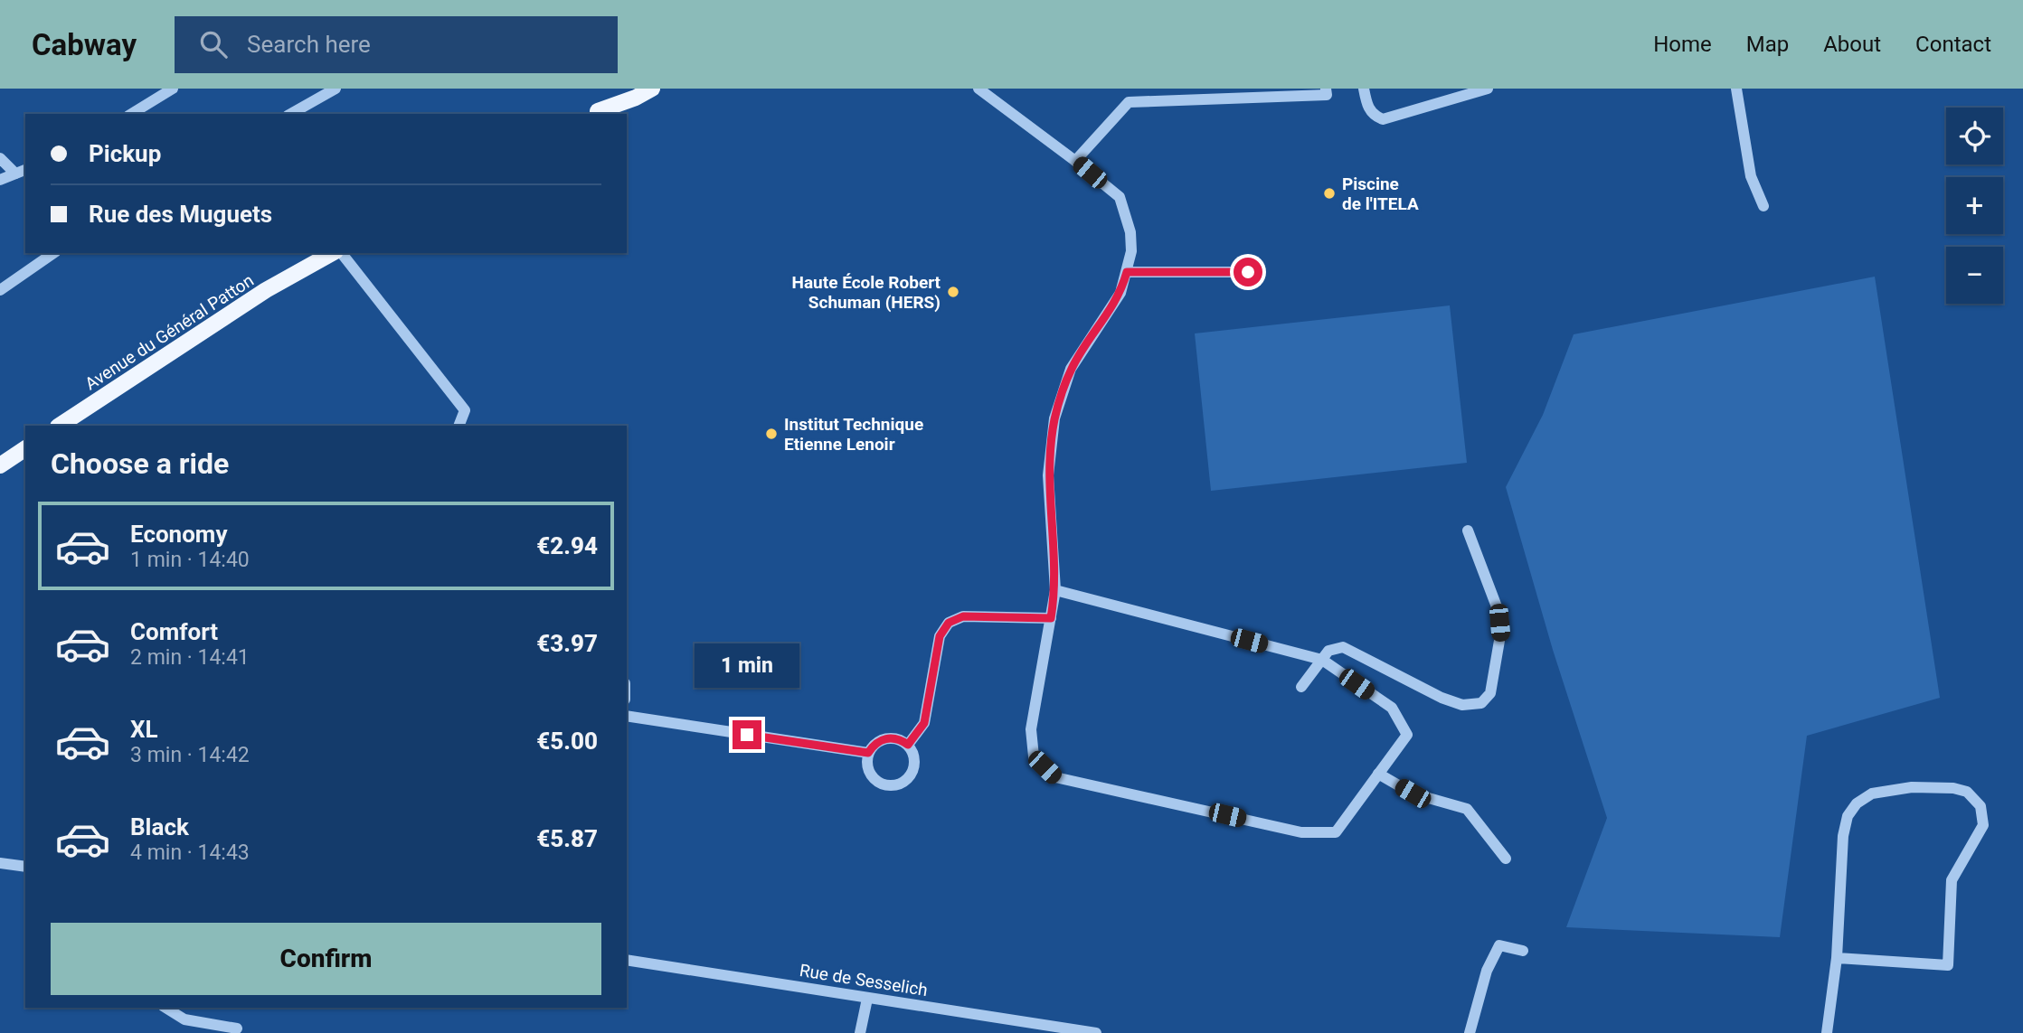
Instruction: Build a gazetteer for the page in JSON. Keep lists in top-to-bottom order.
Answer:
{
  "streets": {
    "main road": ["Avenue du Général Patton"],
    "street": ["Rue de Sesselich"]
  },
  "places": ["Piscine de l'ITELA", "Haute École Robert Schuman (HERS)", "Institut Technique Etienne Lenoir"],
  "page": {
    "header": "Cabway",
    "search": "Search here",
    "nav": [
      "Home",
      "Map",
      "About",
      "Contact"
    ],
    "map_buttons": ["+", "−"],
    "banner": ["Pickup", "Rue des Muguets"],
    "heading": "Choose a ride",
    "list": [
      {
        "name": "Economy",
        "note": "1 min · 14:40",
        "value": "€2.94"
      },
      {
        "name": "Comfort",
        "note": "2 min · 14:41",
        "value": "€3.97"
      },
      {
        "name": "XL",
        "note": "3 min · 14:42",
        "value": "€5.00"
      },
      {
        "name": "Black",
        "note": "4 min · 14:43",
        "value": "€5.87"
      }
    ],
    "bubble": "1 min",
    "buttons": "Confirm"
  }
}
